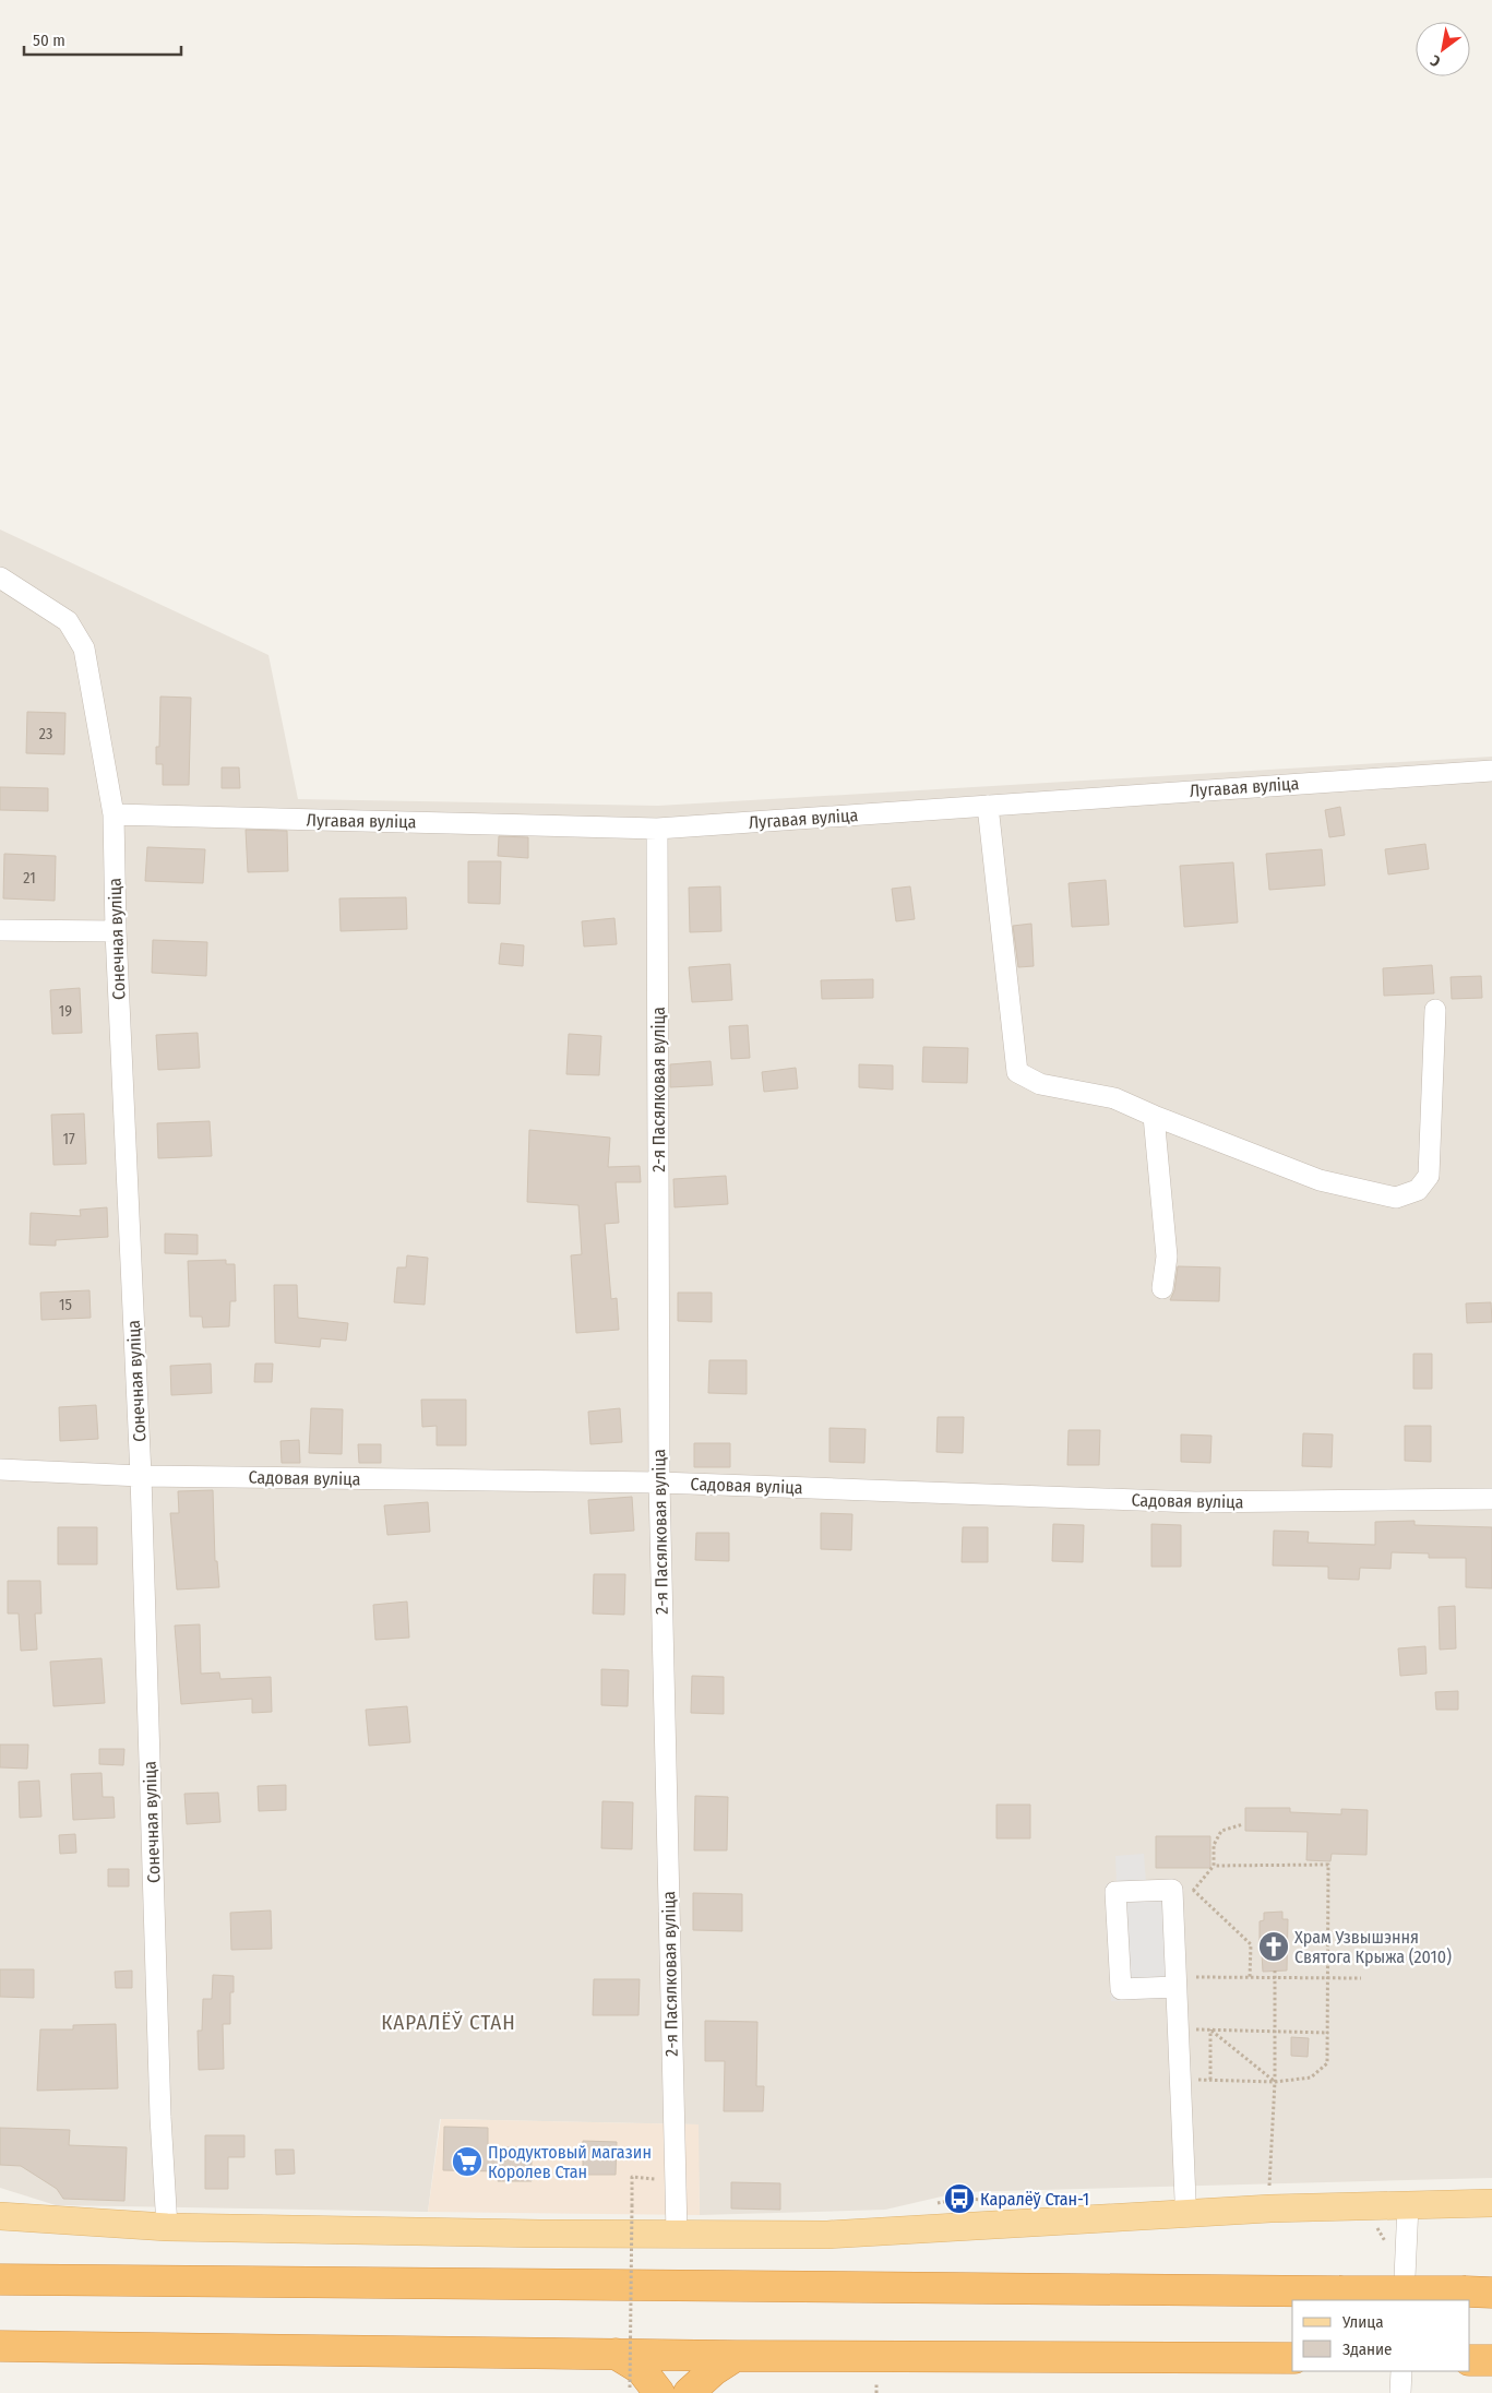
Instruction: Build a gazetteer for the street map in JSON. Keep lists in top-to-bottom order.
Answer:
{
  "streets": {
    "street": [
      "Лугавая вуліца",
      "Сонечная вуліца",
      "2-я Пасялковая вуліца",
      "Садовая вуліца"
    ]
  },
  "crossings": [
    ["Лугавая вуліца", "Сонечная вуліца"],
    ["Лугавая вуліца", "2-я Пасялковая вуліца"],
    ["Сонечная вуліца", "Садовая вуліца"],
    ["2-я Пасялковая вуліца", "Садовая вуліца"]
  ],
  "districts": ["КАРАЛЁЎ СТАН"],
  "places": {
    "church": ["Храм Узвышэння Святога Крыжа (2010)"],
    "supermarket": ["Продуктовый магазин Королев Стан"],
    "bus stop": ["Каралёў Стан-1"]
  },
  "house_numbers": [
    "23",
    "21",
    "19",
    "17",
    "15"
  ],
  "legend": ["Улица", "Здание"],
  "scale_bar": "50 m",
  "north": "bottom left"
}
